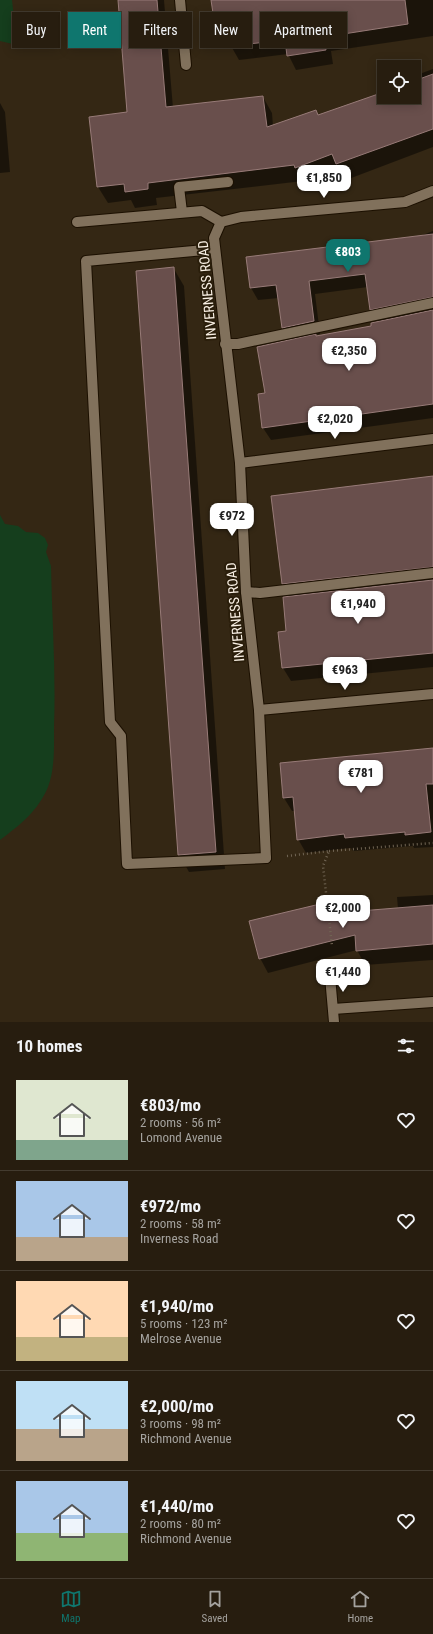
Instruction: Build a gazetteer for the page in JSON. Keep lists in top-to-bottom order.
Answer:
{
  "streets": {
    "street": ["INVERNESS ROAD"]
  },
  "page": {
    "chip": [
      "Buy",
      "Rent",
      "Filters",
      "New",
      "Apartment"
    ],
    "price": [
      "€1,850",
      "€803",
      "€2,350",
      "€2,020",
      "€972",
      "€1,940",
      "€963",
      "€781",
      "€2,000",
      "€1,440"
    ],
    "heading": "10 homes",
    "list": [
      {
        "name": "€803/mo",
        "note": "2 rooms · 56 m² · Lomond Avenue"
      },
      {
        "name": "€972/mo",
        "note": "2 rooms · 58 m² · Inverness Road"
      },
      {
        "name": "€1,940/mo",
        "note": "5 rooms · 123 m² · Melrose Avenue"
      },
      {
        "name": "€2,000/mo",
        "note": "3 rooms · 98 m² · Richmond Avenue"
      },
      {
        "name": "€1,440/mo",
        "note": "2 rooms · 80 m² · Richmond Avenue"
      }
    ],
    "tabs": ["Map", "Saved", "Home"]
  }
}
